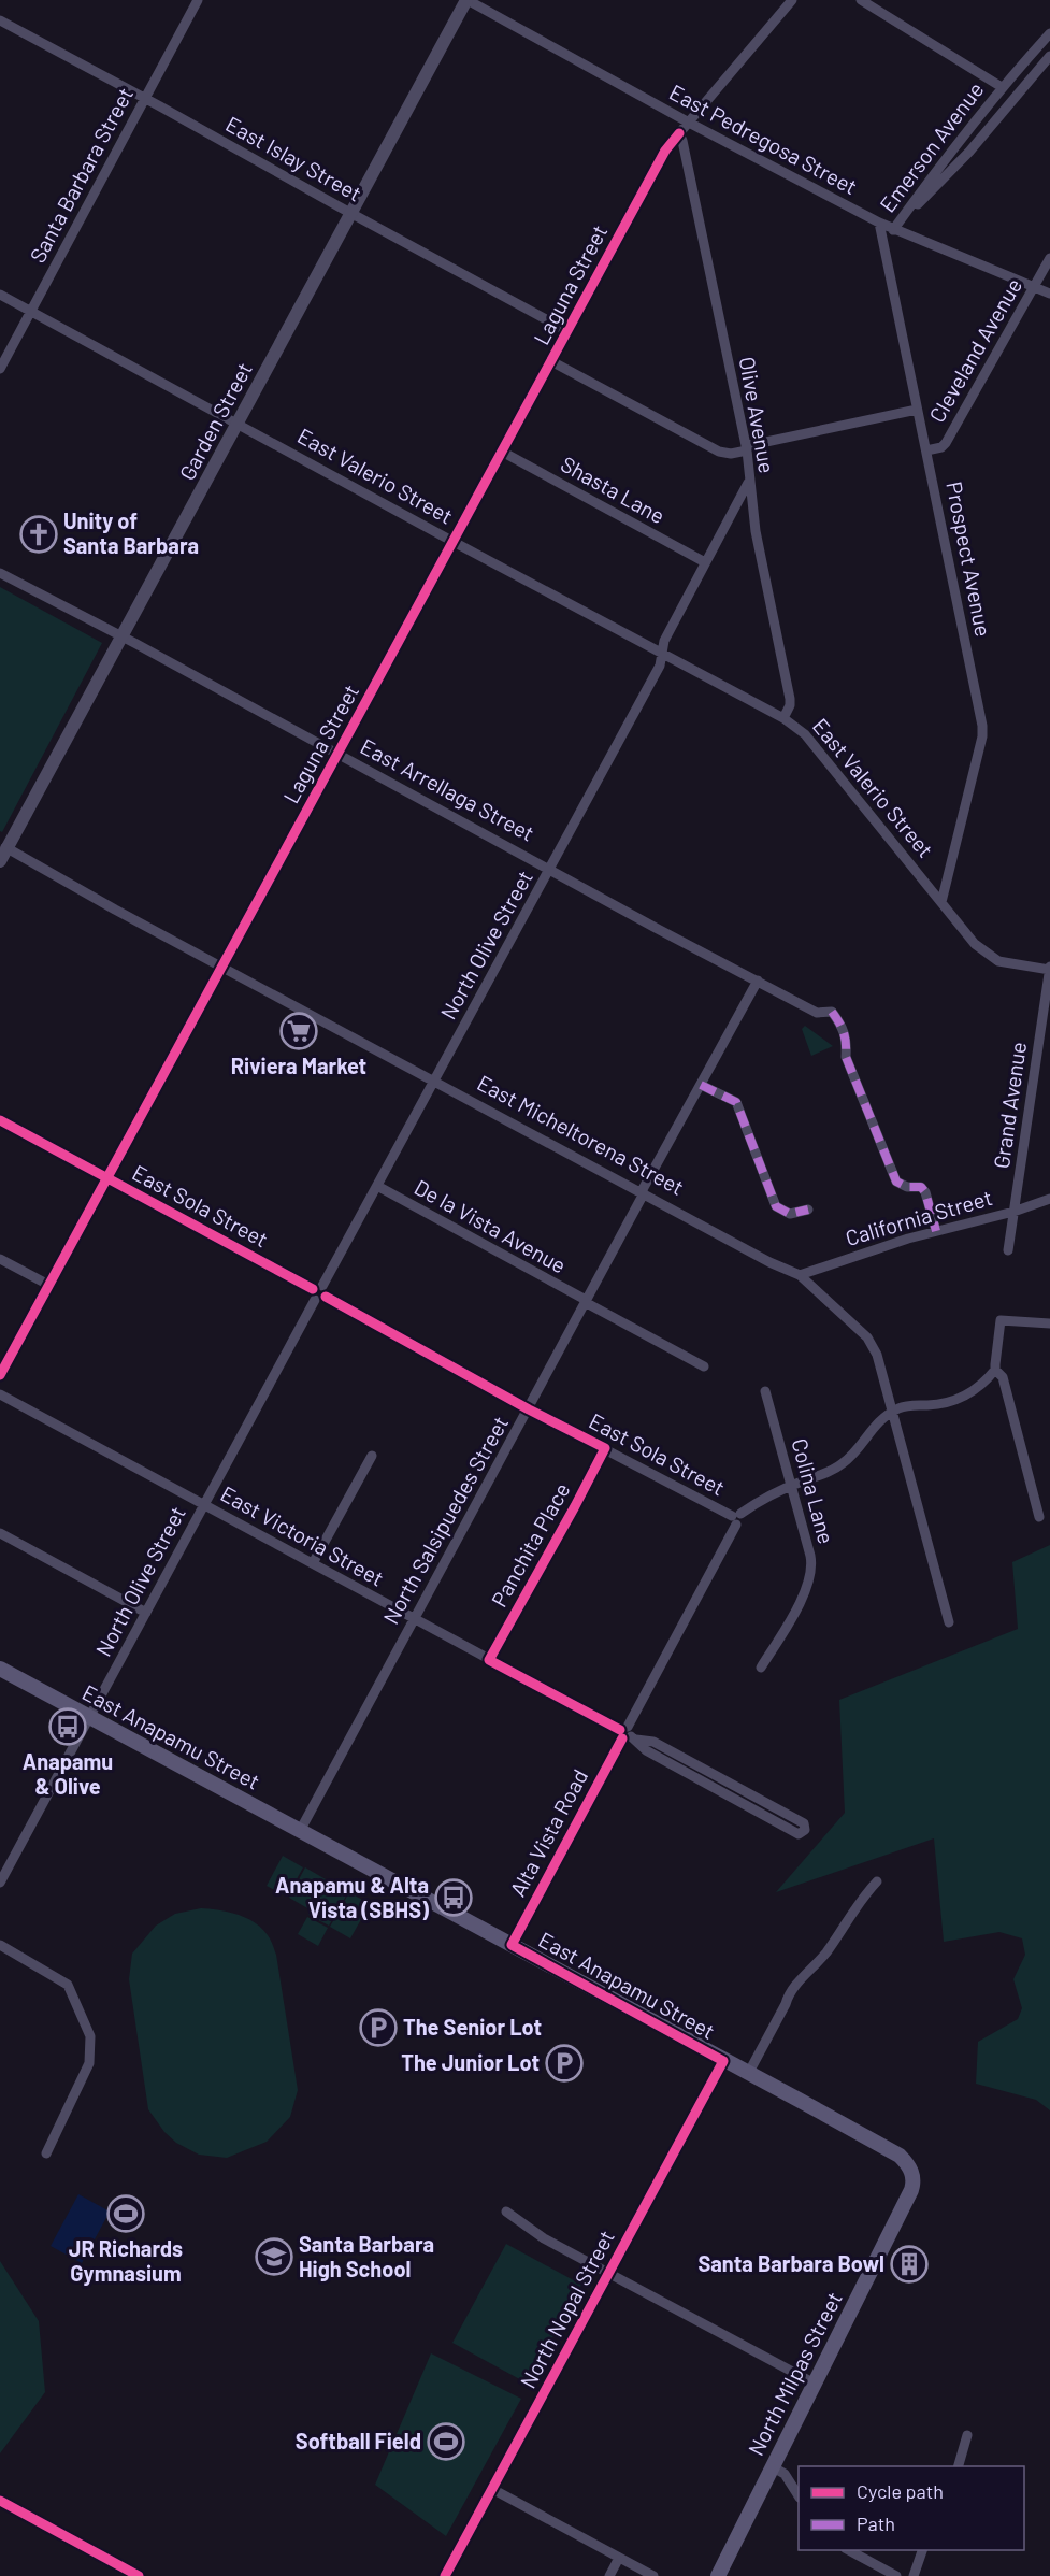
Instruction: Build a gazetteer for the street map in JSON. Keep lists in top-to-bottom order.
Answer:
{
  "streets": {
    "main road": ["East Anapamu Street", "North Milpas Street"],
    "street": [
      "East Pedregosa Street",
      "Emerson Avenue",
      "East Islay Street",
      "Santa Barbara Street",
      "Laguna Street",
      "Cleveland Avenue",
      "Olive Avenue",
      "Garden Street",
      "East Valerio Street",
      "Shasta Lane",
      "Prospect Avenue",
      "East Arrellaga Street",
      "North Olive Street",
      "Grand Avenue",
      "East Micheltorena Street",
      "East Sola Street",
      "California Street",
      "De la Vista Avenue",
      "Colina Lane",
      "North Salsipuedes Street",
      "East Victoria Street",
      "Panchita Place",
      "Alta Vista Road",
      "North Nopal Street"
    ]
  },
  "crossings": [
    ["East Pedregosa Street", "Emerson Avenue"],
    ["East Pedregosa Street", "Cleveland Avenue"],
    ["East Pedregosa Street", "Garden Street"],
    ["East Pedregosa Street", "Prospect Avenue"],
    ["East Islay Street", "Santa Barbara Street"],
    ["East Islay Street", "Laguna Street"],
    ["East Islay Street", "Garden Street"],
    ["Santa Barbara Street", "East Valerio Street"],
    ["Laguna Street", "Olive Avenue"],
    ["Laguna Street", "East Valerio Street"],
    ["Laguna Street", "Shasta Lane"],
    ["Laguna Street", "East Arrellaga Street"],
    ["Laguna Street", "East Micheltorena Street"],
    ["Laguna Street", "East Sola Street"],
    ["Cleveland Avenue", "Prospect Avenue"],
    ["Olive Avenue", "East Valerio Street"],
    ["Olive Avenue", "North Olive Street"],
    ["Garden Street", "East Valerio Street"],
    ["Garden Street", "East Arrellaga Street"],
    ["Garden Street", "East Micheltorena Street"],
    ["East Valerio Street", "Prospect Avenue"],
    ["East Valerio Street", "North Olive Street"],
    ["East Valerio Street", "Grand Avenue"],
    ["Shasta Lane", "North Olive Street"],
    ["East Arrellaga Street", "North Olive Street"],
    ["East Arrellaga Street", "California Street"],
    ["East Arrellaga Street", "North Salsipuedes Street"],
    ["North Olive Street", "East Micheltorena Street"],
    ["North Olive Street", "East Sola Street"],
    ["North Olive Street", "De la Vista Avenue"],
    ["North Olive Street", "East Victoria Street"],
    ["North Olive Street", "East Anapamu Street"],
    ["Grand Avenue", "California Street"],
    ["East Micheltorena Street", "California Street"],
    ["East Micheltorena Street", "North Salsipuedes Street"],
    ["East Sola Street", "North Salsipuedes Street"],
    ["East Sola Street", "Panchita Place"],
    ["East Sola Street", "Alta Vista Road"],
    ["De la Vista Avenue", "North Salsipuedes Street"],
    ["North Salsipuedes Street", "East Victoria Street"],
    ["North Salsipuedes Street", "East Anapamu Street"],
    ["East Victoria Street", "Panchita Place"],
    ["East Victoria Street", "Alta Vista Road"],
    ["East Anapamu Street", "Alta Vista Road"],
    ["East Anapamu Street", "North Nopal Street"],
    ["East Anapamu Street", "North Milpas Street"]
  ],
  "places": {
    "church": ["Unity of Santa Barbara"],
    "supermarket": ["Riviera Market"],
    "bus stop": ["Anapamu & Olive", "Anapamu & Alta Vista (SBHS)"],
    "parking": ["The Senior Lot", "The Junior Lot"],
    "sports": ["JR Richards Gymnasium", "Softball Field"],
    "school or university": ["Santa Barbara High School"],
    "building": ["Santa Barbara Bowl"]
  },
  "legend": ["Cycle path", "Path"]
}
